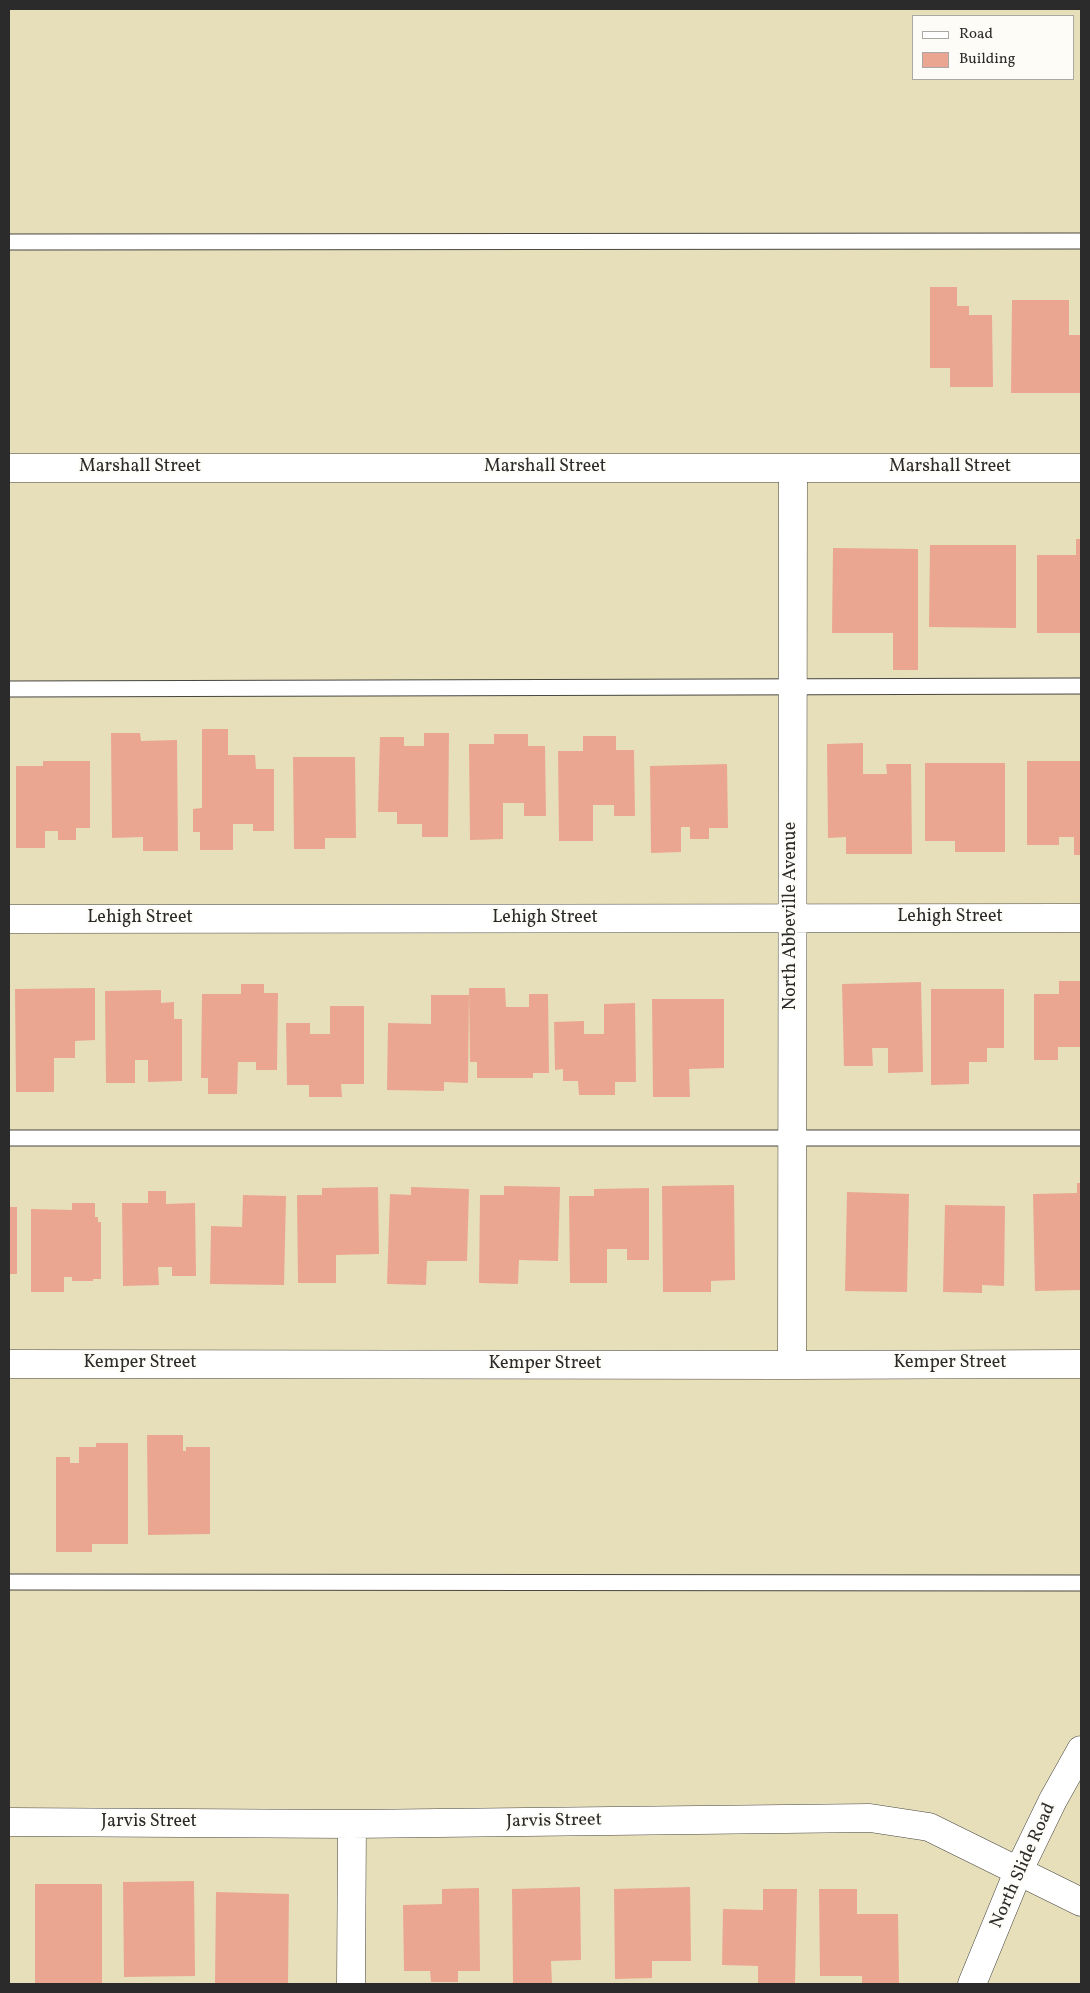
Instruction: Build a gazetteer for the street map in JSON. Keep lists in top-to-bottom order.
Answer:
{
  "streets": {
    "street": [
      "Marshall Street",
      "North Abbeville Avenue",
      "Lehigh Street",
      "Kemper Street",
      "Jarvis Street",
      "North Slide Road"
    ]
  },
  "crossings": [
    ["Marshall Street", "North Abbeville Avenue"],
    ["North Abbeville Avenue", "Lehigh Street"],
    ["North Abbeville Avenue", "Kemper Street"],
    ["Jarvis Street", "North Slide Road"]
  ],
  "legend": ["Road", "Building"]
}
